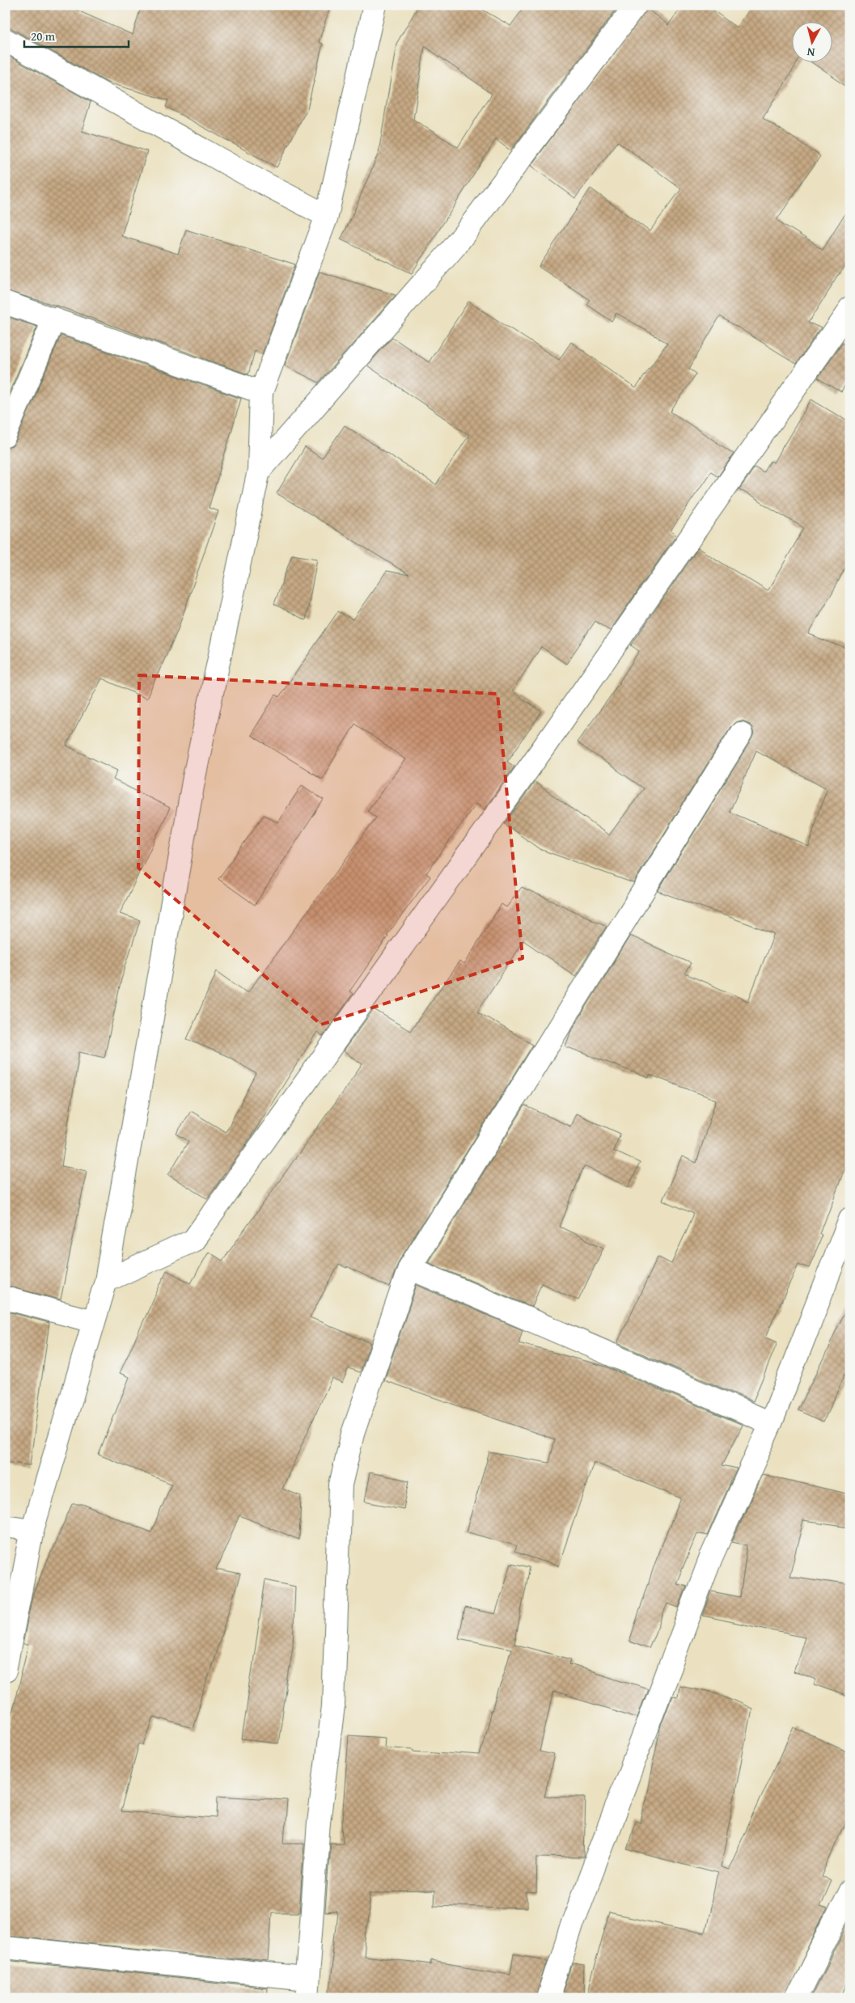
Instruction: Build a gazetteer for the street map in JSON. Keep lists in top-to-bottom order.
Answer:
{
  "scale_bar": "20 m",
  "north": "bottom"
}
